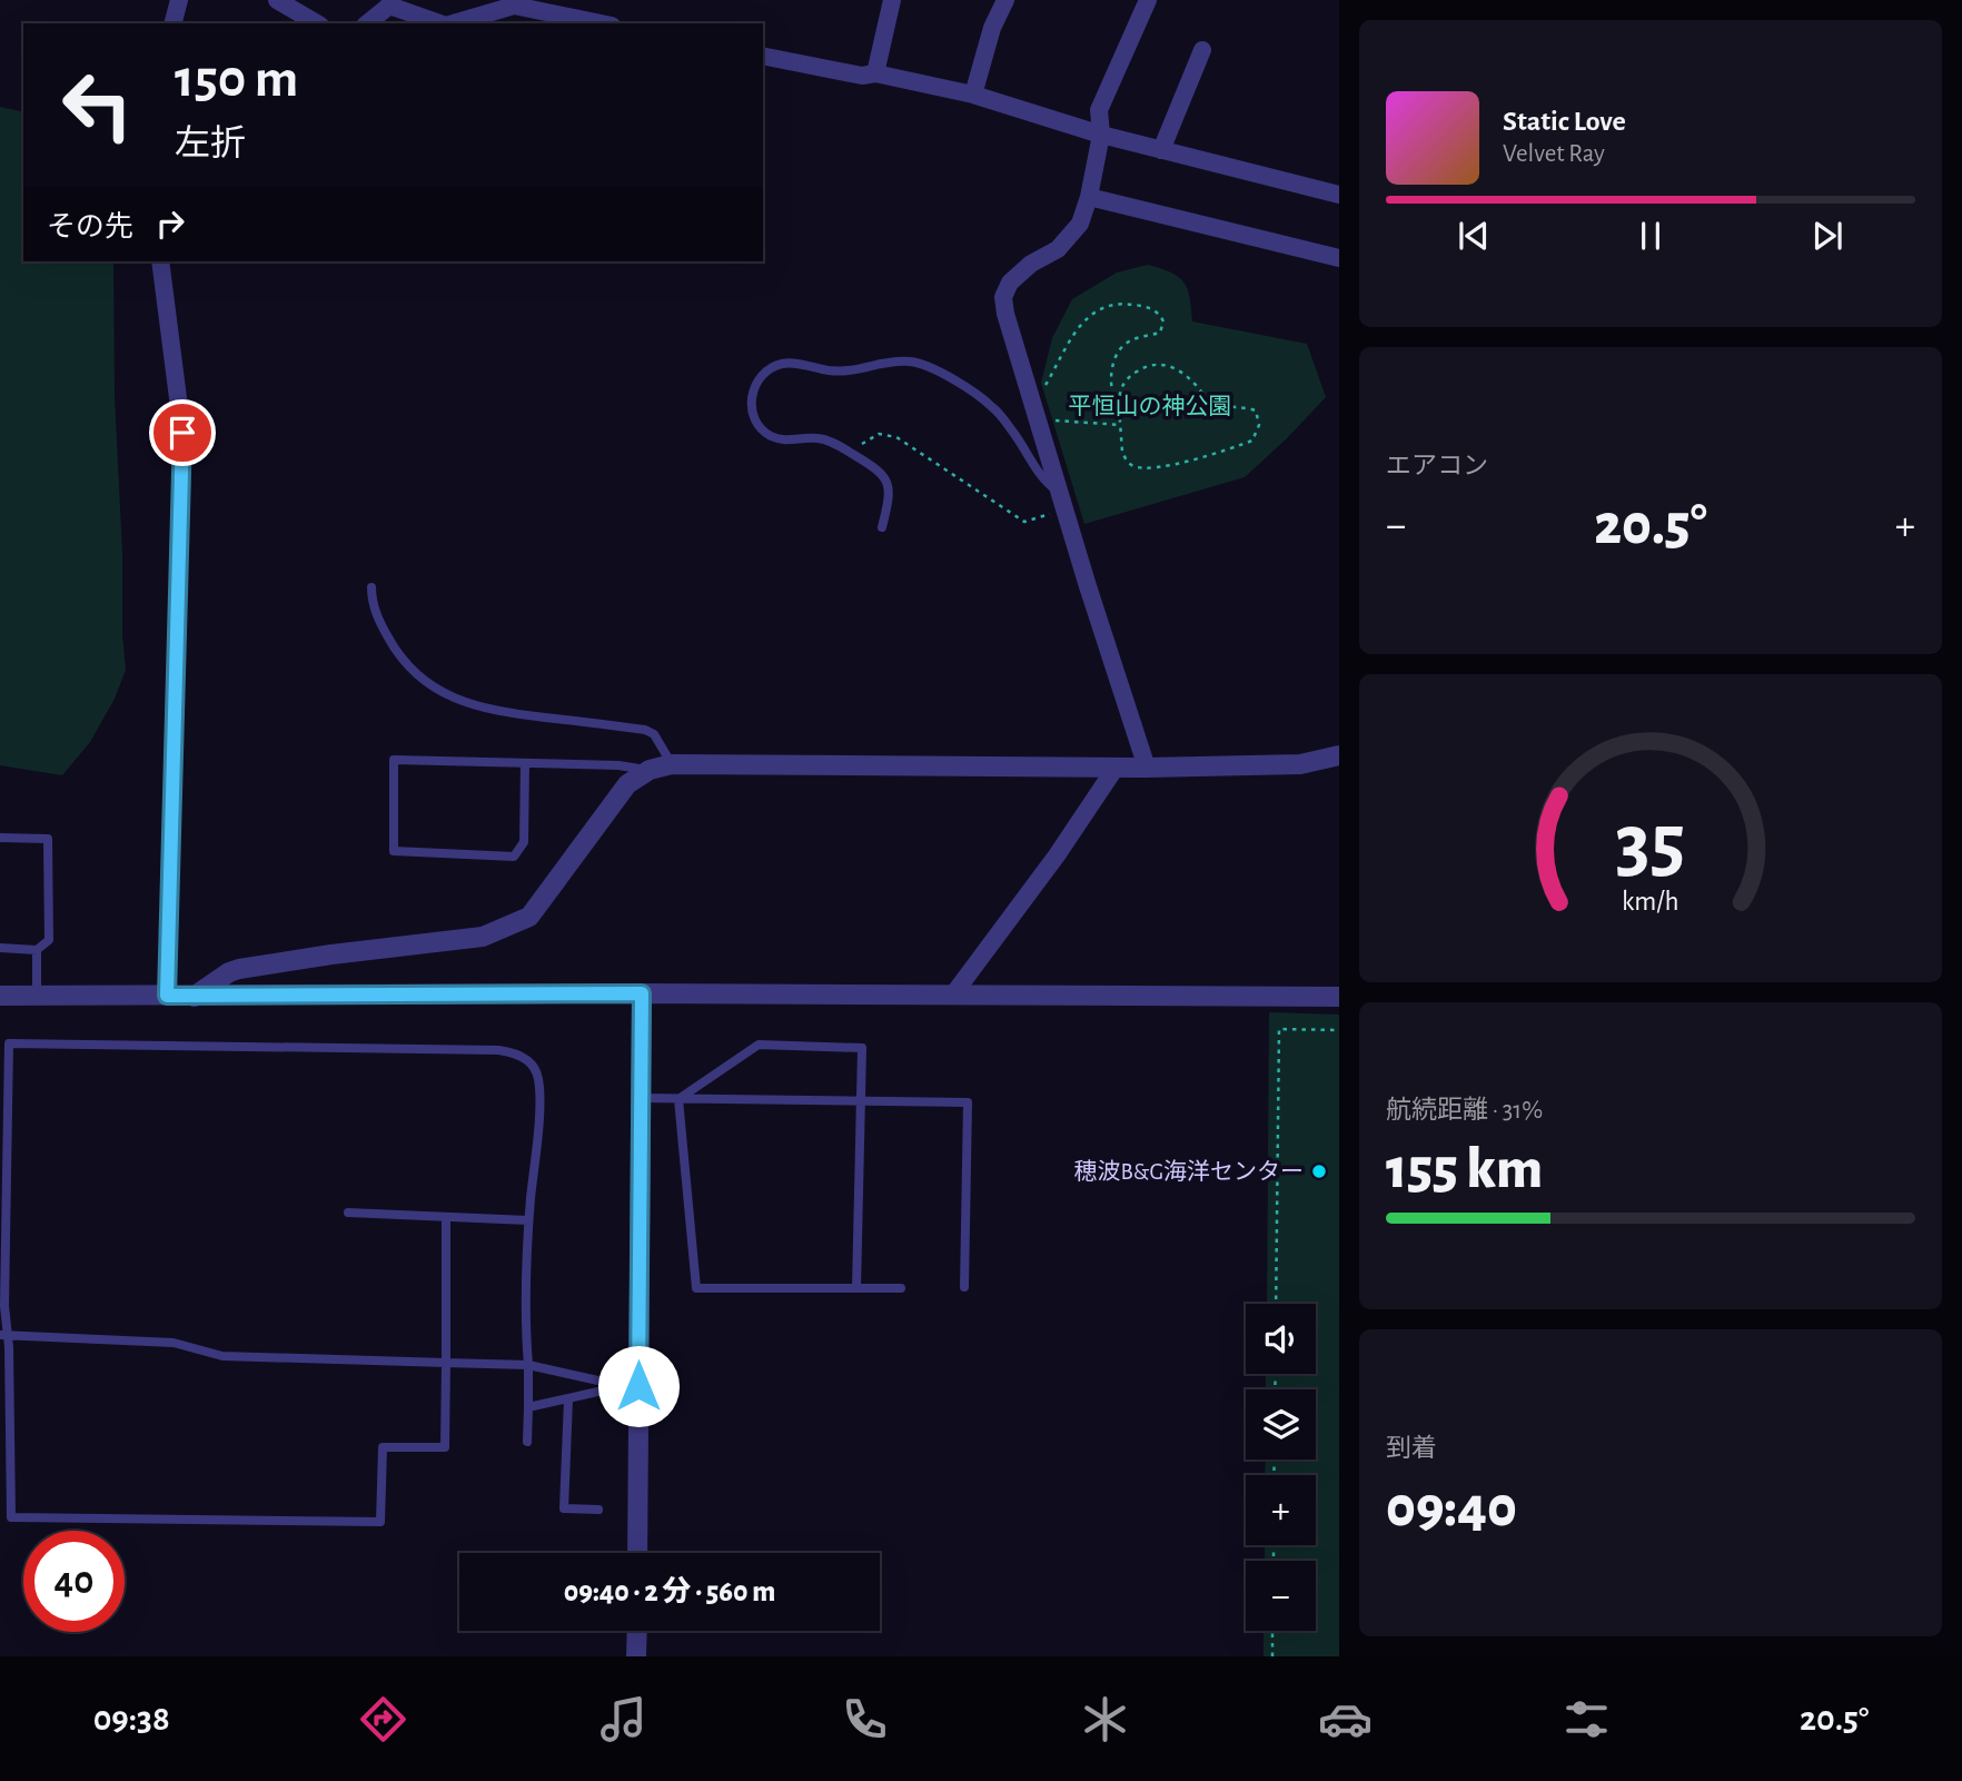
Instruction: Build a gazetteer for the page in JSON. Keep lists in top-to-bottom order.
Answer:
{
  "parks": ["平恒山の神公園"],
  "places": ["穂波B&G海洋センター"],
  "page": {
    "turn": ["150 m", "左折"],
    "song": ["Static Love", "Velvet Ray"],
    "then": "その先",
    "tile": [
      "エアコン",
      ["航続距離 · 31%", "155 km"],
      ["到着", "09:40"]
    ],
    "heat": ["−", "20.5°", "+"],
    "map_buttons": ["+", "−"],
    "limit": "40",
    "trip": "09:40 · 2 分 · 560 m",
    "tabs": ["09:38", "20.5°"],
    "gauge": ["35", "km/h"]
  }
}
